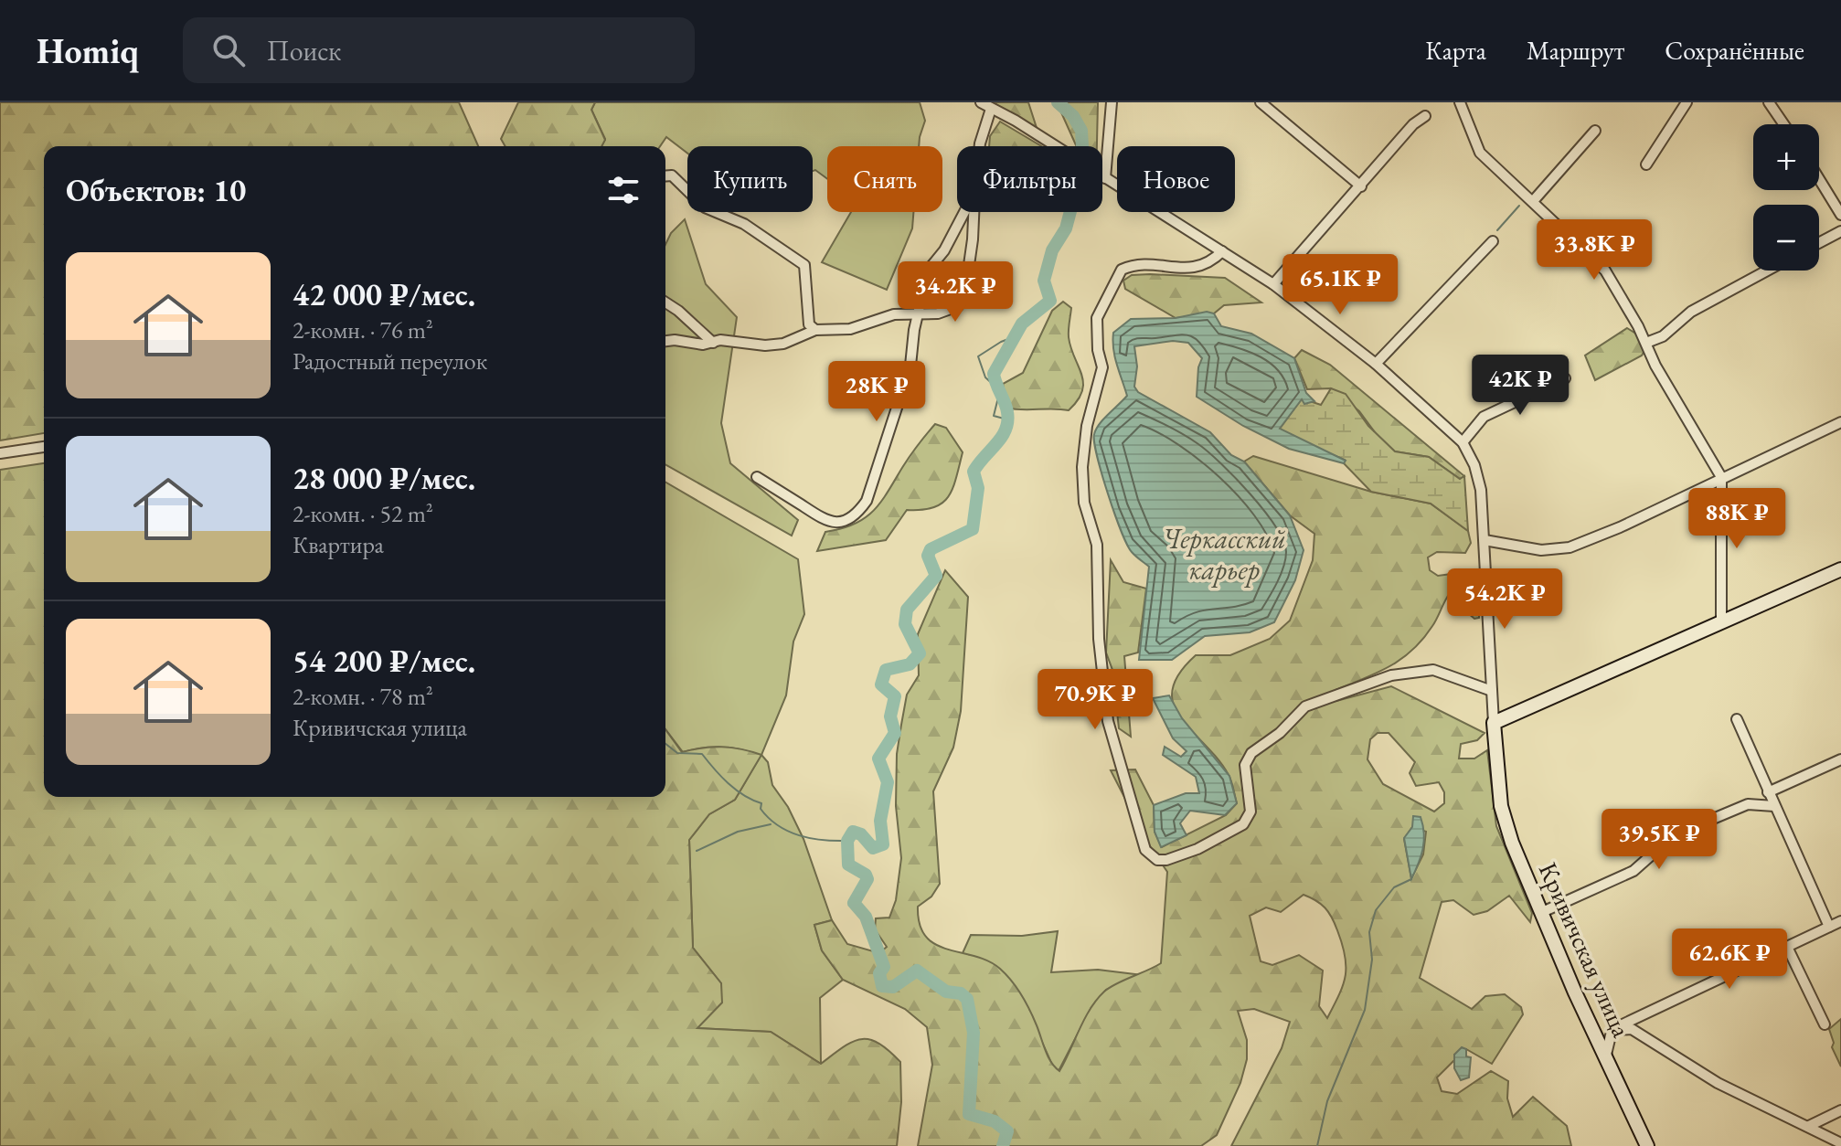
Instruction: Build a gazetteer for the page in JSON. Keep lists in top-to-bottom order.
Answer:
{
  "streets": {
    "street": ["Кривичская улица"]
  },
  "water": ["Черкасский карьер"],
  "page": {
    "header": "Homiq",
    "search": "Поиск",
    "nav": ["Карта", "Маршрут", "Сохранённые"],
    "map_buttons": ["+", "−"],
    "chip": [
      "Купить",
      "Снять",
      "Фильтры",
      "Новое"
    ],
    "heading": "Объектов: 10",
    "price": [
      "33.8K ₽",
      "65.1K ₽",
      "34.2K ₽",
      "42K ₽",
      "28K ₽",
      "88K ₽",
      "54.2K ₽",
      "70.9K ₽",
      "39.5K ₽",
      "62.6K ₽"
    ],
    "list": [
      {
        "name": "42 000 ₽/мес.",
        "note": "2-комн. · 76 m² · Радостный переулок"
      },
      {
        "name": "28 000 ₽/мес.",
        "note": "2-комн. · 52 m² · Квартира"
      },
      {
        "name": "54 200 ₽/мес.",
        "note": "2-комн. · 78 m² · Кривичская улица"
      }
    ]
  }
}
